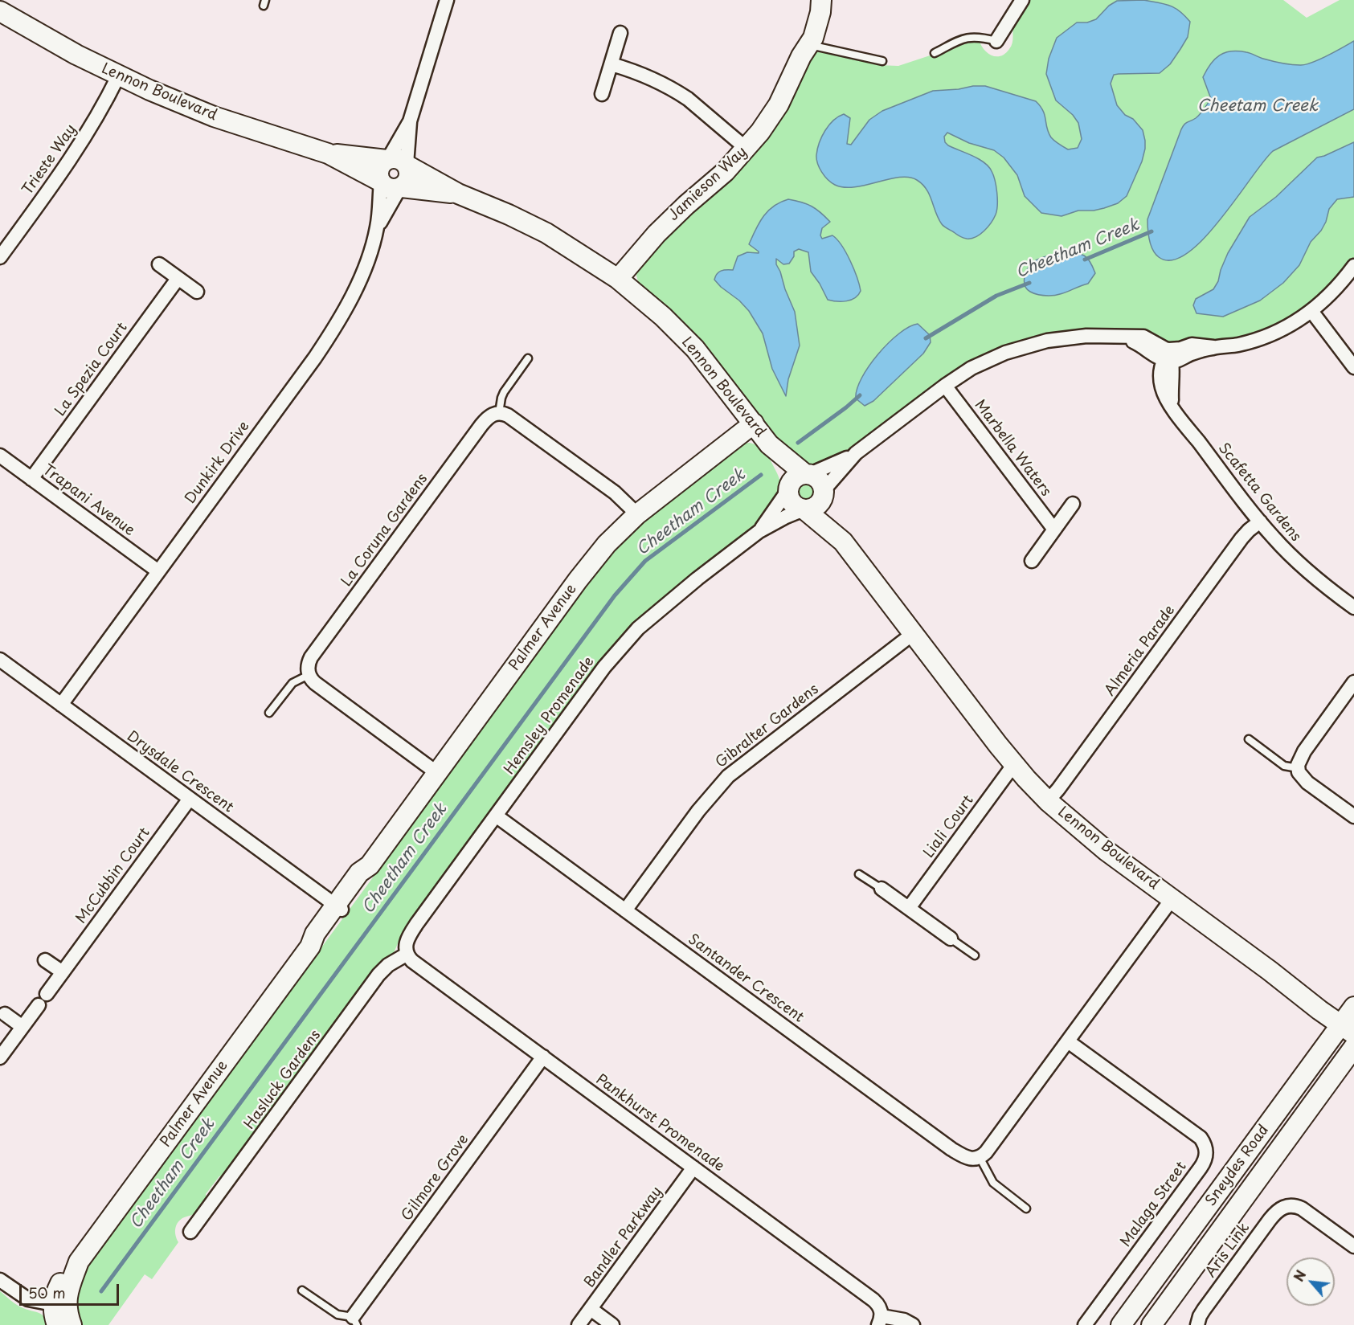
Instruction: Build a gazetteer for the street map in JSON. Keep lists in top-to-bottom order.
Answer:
{
  "streets": {
    "street": [
      "Lennon Boulevard",
      "Trieste Way",
      "Jamieson Way",
      "La Spezia Court",
      "Marbella Waters",
      "Dunkirk Drive",
      "Scafetta Gardens",
      "Trapani Avenue",
      "La Coruna Gardens",
      "Palmer Avenue",
      "Almeria Parade",
      "Hemsley Promenade",
      "Gibralter Gardens",
      "Drysdale Crescent",
      "Liali Court",
      "McCubbin Court",
      "Santander Crescent",
      "Hasluck Gardens",
      "Pankhurst Promenade",
      "Sneydes Road",
      "Gilmore Grove",
      "Malaga Street",
      "Bandler Parkway",
      "Aris Link"
    ]
  },
  "crossings": [
    ["Lennon Boulevard", "Trieste Way"],
    ["Lennon Boulevard", "Jamieson Way"],
    ["Lennon Boulevard", "Dunkirk Drive"],
    ["Lennon Boulevard", "Palmer Avenue"],
    ["Lennon Boulevard", "Almeria Parade"],
    ["Lennon Boulevard", "Hemsley Promenade"],
    ["Lennon Boulevard", "Gibralter Gardens"],
    ["Lennon Boulevard", "Liali Court"],
    ["Lennon Boulevard", "Sneydes Road"],
    ["La Spezia Court", "Trapani Avenue"],
    ["Dunkirk Drive", "Trapani Avenue"],
    ["Dunkirk Drive", "Drysdale Crescent"],
    ["Scafetta Gardens", "Almeria Parade"],
    ["Palmer Avenue", "Drysdale Crescent"],
    ["Hemsley Promenade", "Santander Crescent"],
    ["Hemsley Promenade", "Hasluck Gardens"],
    ["Hemsley Promenade", "Pankhurst Promenade"],
    ["Gibralter Gardens", "Santander Crescent"],
    ["Drysdale Crescent", "McCubbin Court"],
    ["Hasluck Gardens", "Pankhurst Promenade"],
    ["Pankhurst Promenade", "Gilmore Grove"],
    ["Pankhurst Promenade", "Bandler Parkway"]
  ],
  "water": ["Cheetam Creek", "Cheetham Creek"],
  "scale_bar": "50 m",
  "north": "top left"
}
